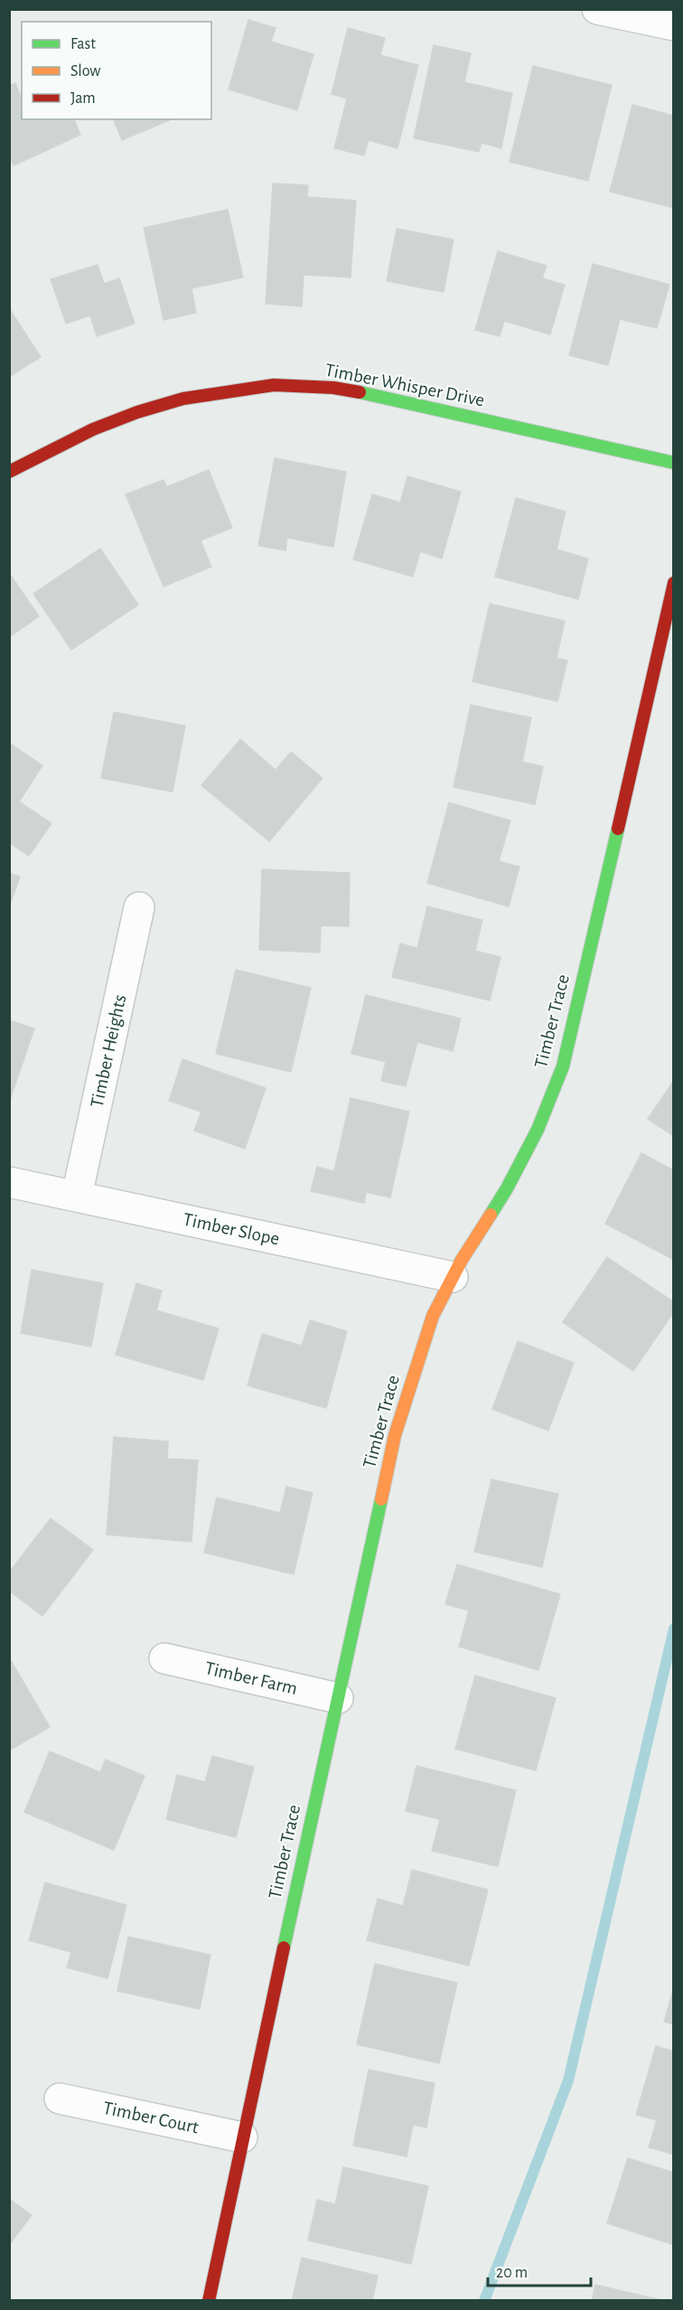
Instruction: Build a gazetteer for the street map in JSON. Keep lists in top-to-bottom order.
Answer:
{
  "streets": {
    "street": [
      "Timber Whisper Drive",
      "Timber Trace",
      "Timber Heights",
      "Timber Slope",
      "Timber Farm",
      "Timber Court"
    ]
  },
  "crossings": [
    ["Timber Trace", "Timber Slope"],
    ["Timber Trace", "Timber Farm"],
    ["Timber Trace", "Timber Court"],
    ["Timber Heights", "Timber Slope"]
  ],
  "legend": ["Fast", "Slow", "Jam"],
  "scale_bar": "20 m"
}
